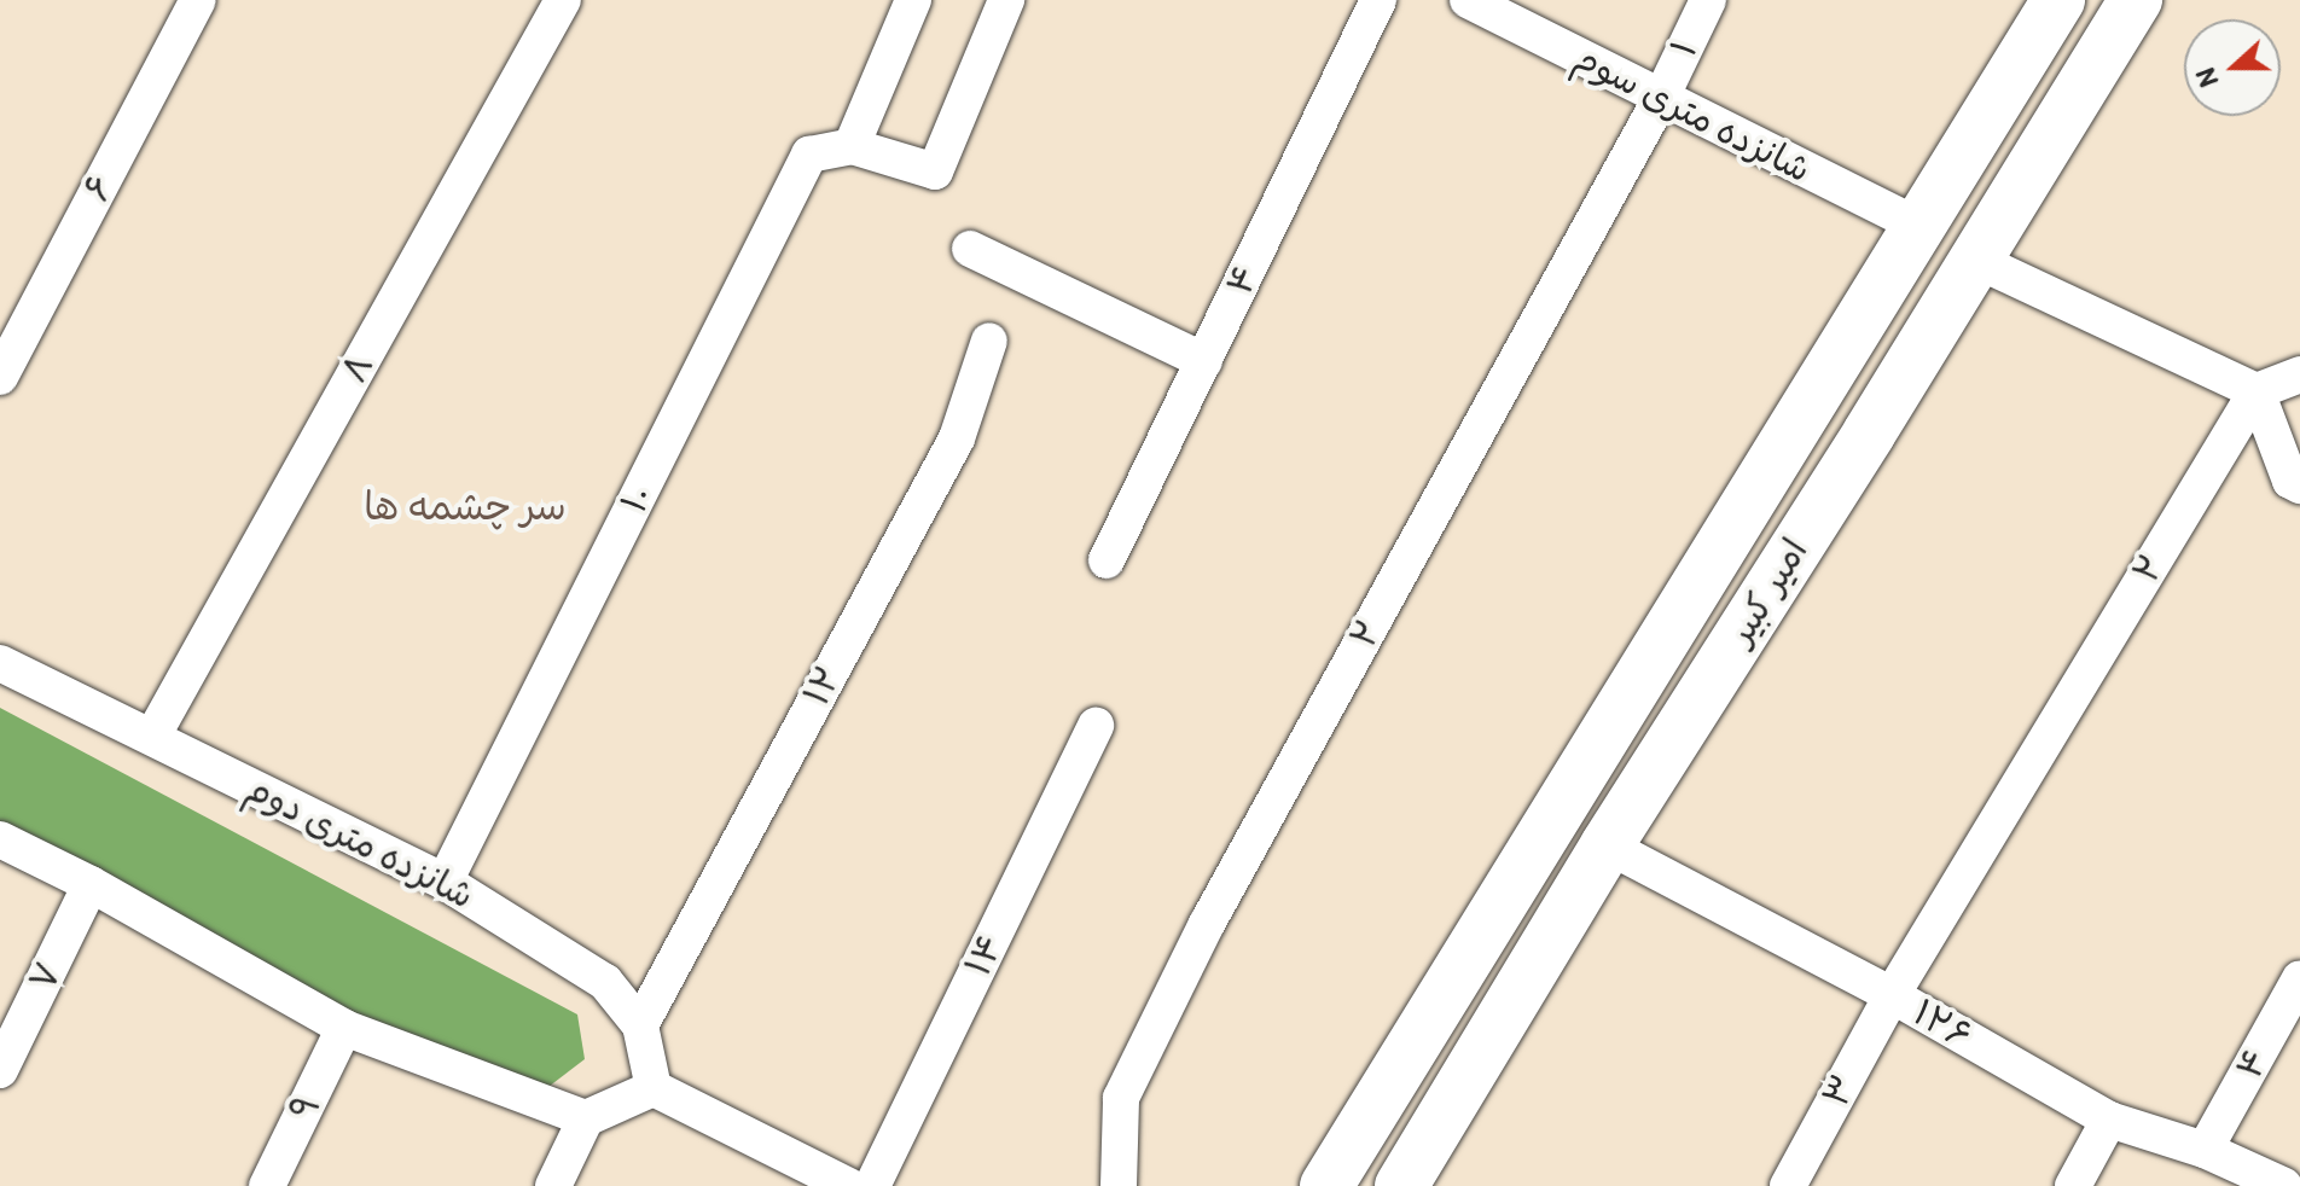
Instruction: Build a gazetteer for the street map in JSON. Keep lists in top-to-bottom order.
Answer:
{
  "streets": {
    "main road": ["امیر کبیر"],
    "street": [
      "۱",
      "شانزده متری سوم",
      "۶",
      "۴",
      "۸",
      "۱۰",
      "۲",
      "۱۲",
      "شانزده متری دوم",
      "۱۴",
      "۷",
      "۱۲۶",
      "۳",
      "۹"
    ]
  },
  "crossings": [
    ["۱", "شانزده متری سوم"],
    ["۱", "۲"],
    ["شانزده متری سوم", "۲"],
    ["شانزده متری سوم", "امیر کبیر"],
    ["۴", "۱۲۶"],
    ["۸", "شانزده متری دوم"],
    ["۱۰", "شانزده متری دوم"],
    ["۲", "۱۲۶"],
    ["۲", "۳"],
    ["امیر کبیر", "۱۲۶"],
    ["۱۲", "شانزده متری دوم"],
    ["۱۲۶", "۳"]
  ],
  "districts": ["سر چشمه ها"],
  "north": "left"
}
